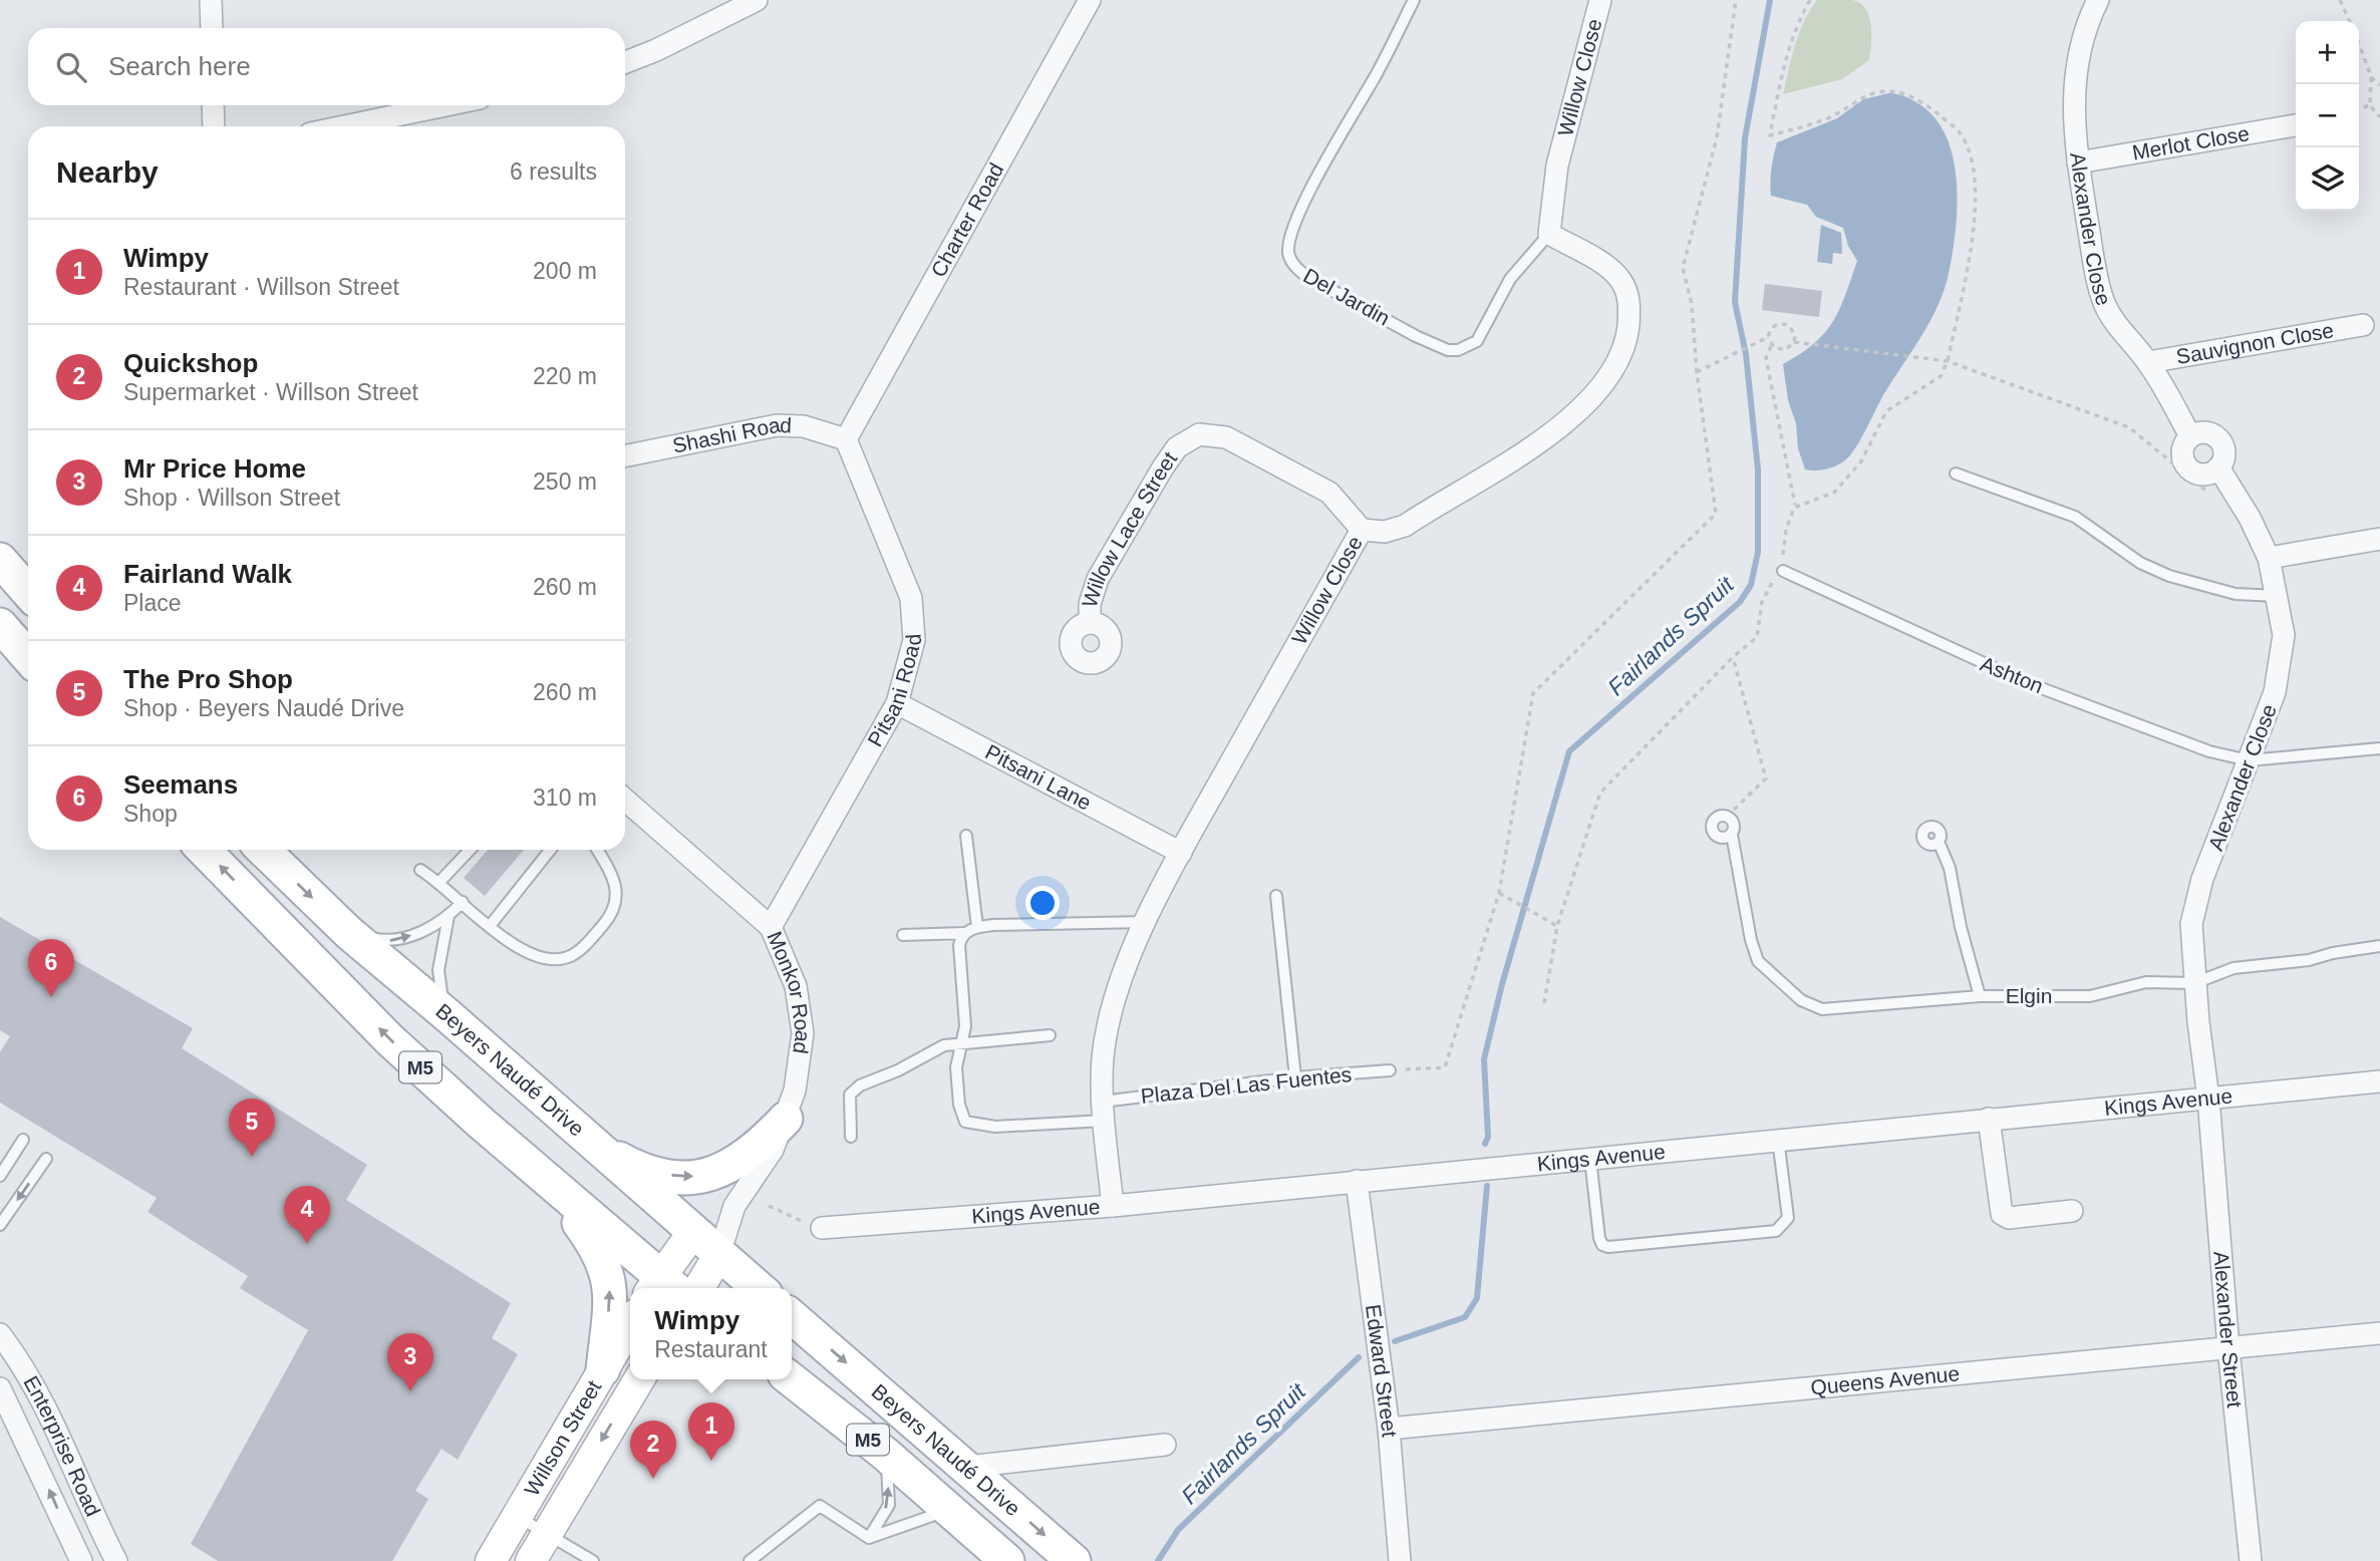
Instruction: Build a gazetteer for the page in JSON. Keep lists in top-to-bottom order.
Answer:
{
  "streets": {
    "main road": ["M5", "Beyers Naudé Drive"],
    "street": [
      "Willow Close",
      "Merlot Close",
      "Charter Road",
      "Alexander Close",
      "Sauvignon Close",
      "Shashi Road",
      "Willow Lace Street",
      "Pitsani Road",
      "Pitsani Lane",
      "Monkor Road",
      "Kings Avenue",
      "Alexander Street",
      "Edward Street",
      "Queens Avenue",
      "Willson Street",
      "Enterprise Road"
    ],
    "lane": [
      "Del Jardin",
      "Ashton",
      "Elgin",
      "Plaza Del Las Fuentes"
    ]
  },
  "crossings": [
    ["Willow Close", "Del Jardin"],
    ["Willow Close", "Willow Lace Street"],
    ["Willow Close", "Pitsani Lane"],
    ["Willow Close", "Plaza Del Las Fuentes"],
    ["Willow Close", "Kings Avenue"],
    ["Merlot Close", "Alexander Close"],
    ["Charter Road", "Shashi Road"],
    ["Charter Road", "Pitsani Road"],
    ["Alexander Close", "Sauvignon Close"],
    ["Alexander Close", "Ashton"],
    ["Alexander Close", "Elgin"],
    ["Alexander Close", "Kings Avenue"],
    ["Alexander Close", "Alexander Street"],
    ["Shashi Road", "Pitsani Road"],
    ["Pitsani Road", "Pitsani Lane"],
    ["Pitsani Road", "Monkor Road"],
    ["Monkor Road", "Beyers Naudé Drive"],
    ["Kings Avenue", "Alexander Street"],
    ["Kings Avenue", "Edward Street"],
    ["Alexander Street", "Queens Avenue"],
    ["Edward Street", "Queens Avenue"]
  ],
  "water": ["Fairlands Spruit"],
  "page": {
    "map_buttons": ["+", "−"],
    "search": "Search here",
    "heading": ["Nearby", "6 results"],
    "list": [
      {
        "mark": "1",
        "name": "Wimpy",
        "note": "Restaurant · Willson Street",
        "value": "200 m"
      },
      {
        "mark": "2",
        "name": "Quickshop",
        "note": "Supermarket · Willson Street",
        "value": "220 m"
      },
      {
        "mark": "3",
        "name": "Mr Price Home",
        "note": "Shop · Willson Street",
        "value": "250 m"
      },
      {
        "mark": "4",
        "name": "Fairland Walk",
        "note": "Place",
        "value": "260 m"
      },
      {
        "mark": "5",
        "name": "The Pro Shop",
        "note": "Shop · Beyers Naudé Drive",
        "value": "260 m"
      },
      {
        "mark": "6",
        "name": "Seemans",
        "note": "Shop",
        "value": "310 m"
      }
    ],
    "pins": [
      "6",
      "5",
      "4",
      "3",
      "1",
      "2"
    ],
    "popup": ["Wimpy", "Restaurant"]
  }
}
